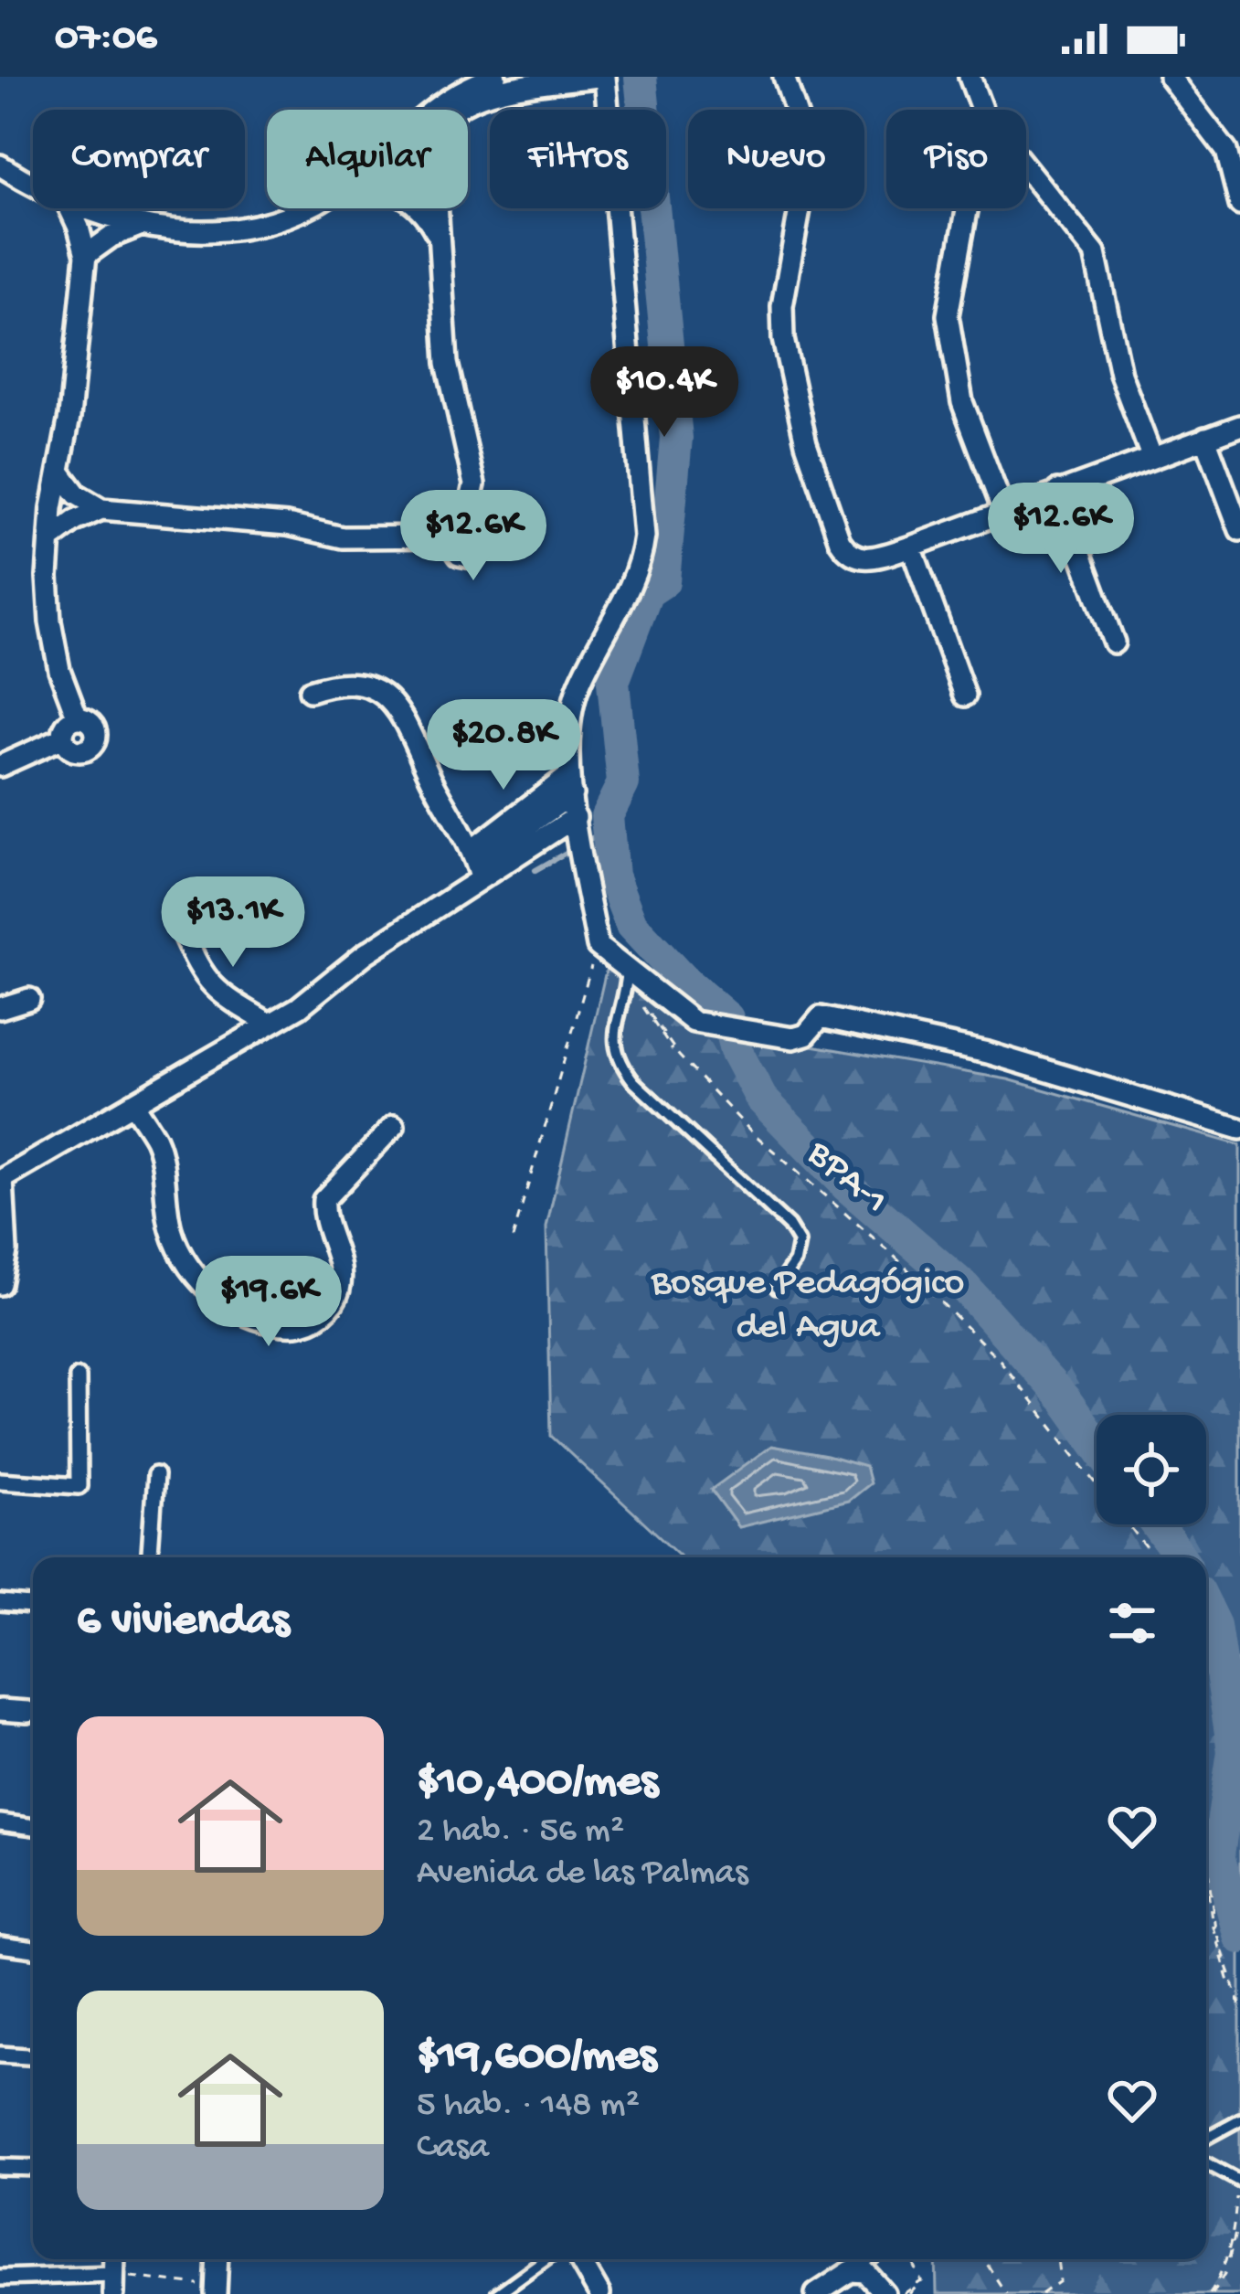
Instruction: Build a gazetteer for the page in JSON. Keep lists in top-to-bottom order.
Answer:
{
  "parks": ["Bosque Pedagógico del Agua"],
  "page": {
    "status": "07:06",
    "chip": [
      "Comprar",
      "Alquilar",
      "Filtros",
      "Nuevo",
      "Piso"
    ],
    "price": [
      "$10.4K",
      "$12.6K",
      "$12.6K",
      "$20.8K",
      "$13.1K",
      "$19.6K"
    ],
    "heading": "6 viviendas",
    "list": [
      {
        "name": "$10,400/mes",
        "note": "2 hab. · 56 m² · Avenida de las Palmas"
      },
      {
        "name": "$19,600/mes",
        "note": "5 hab. · 148 m² · Casa"
      }
    ]
  }
}
